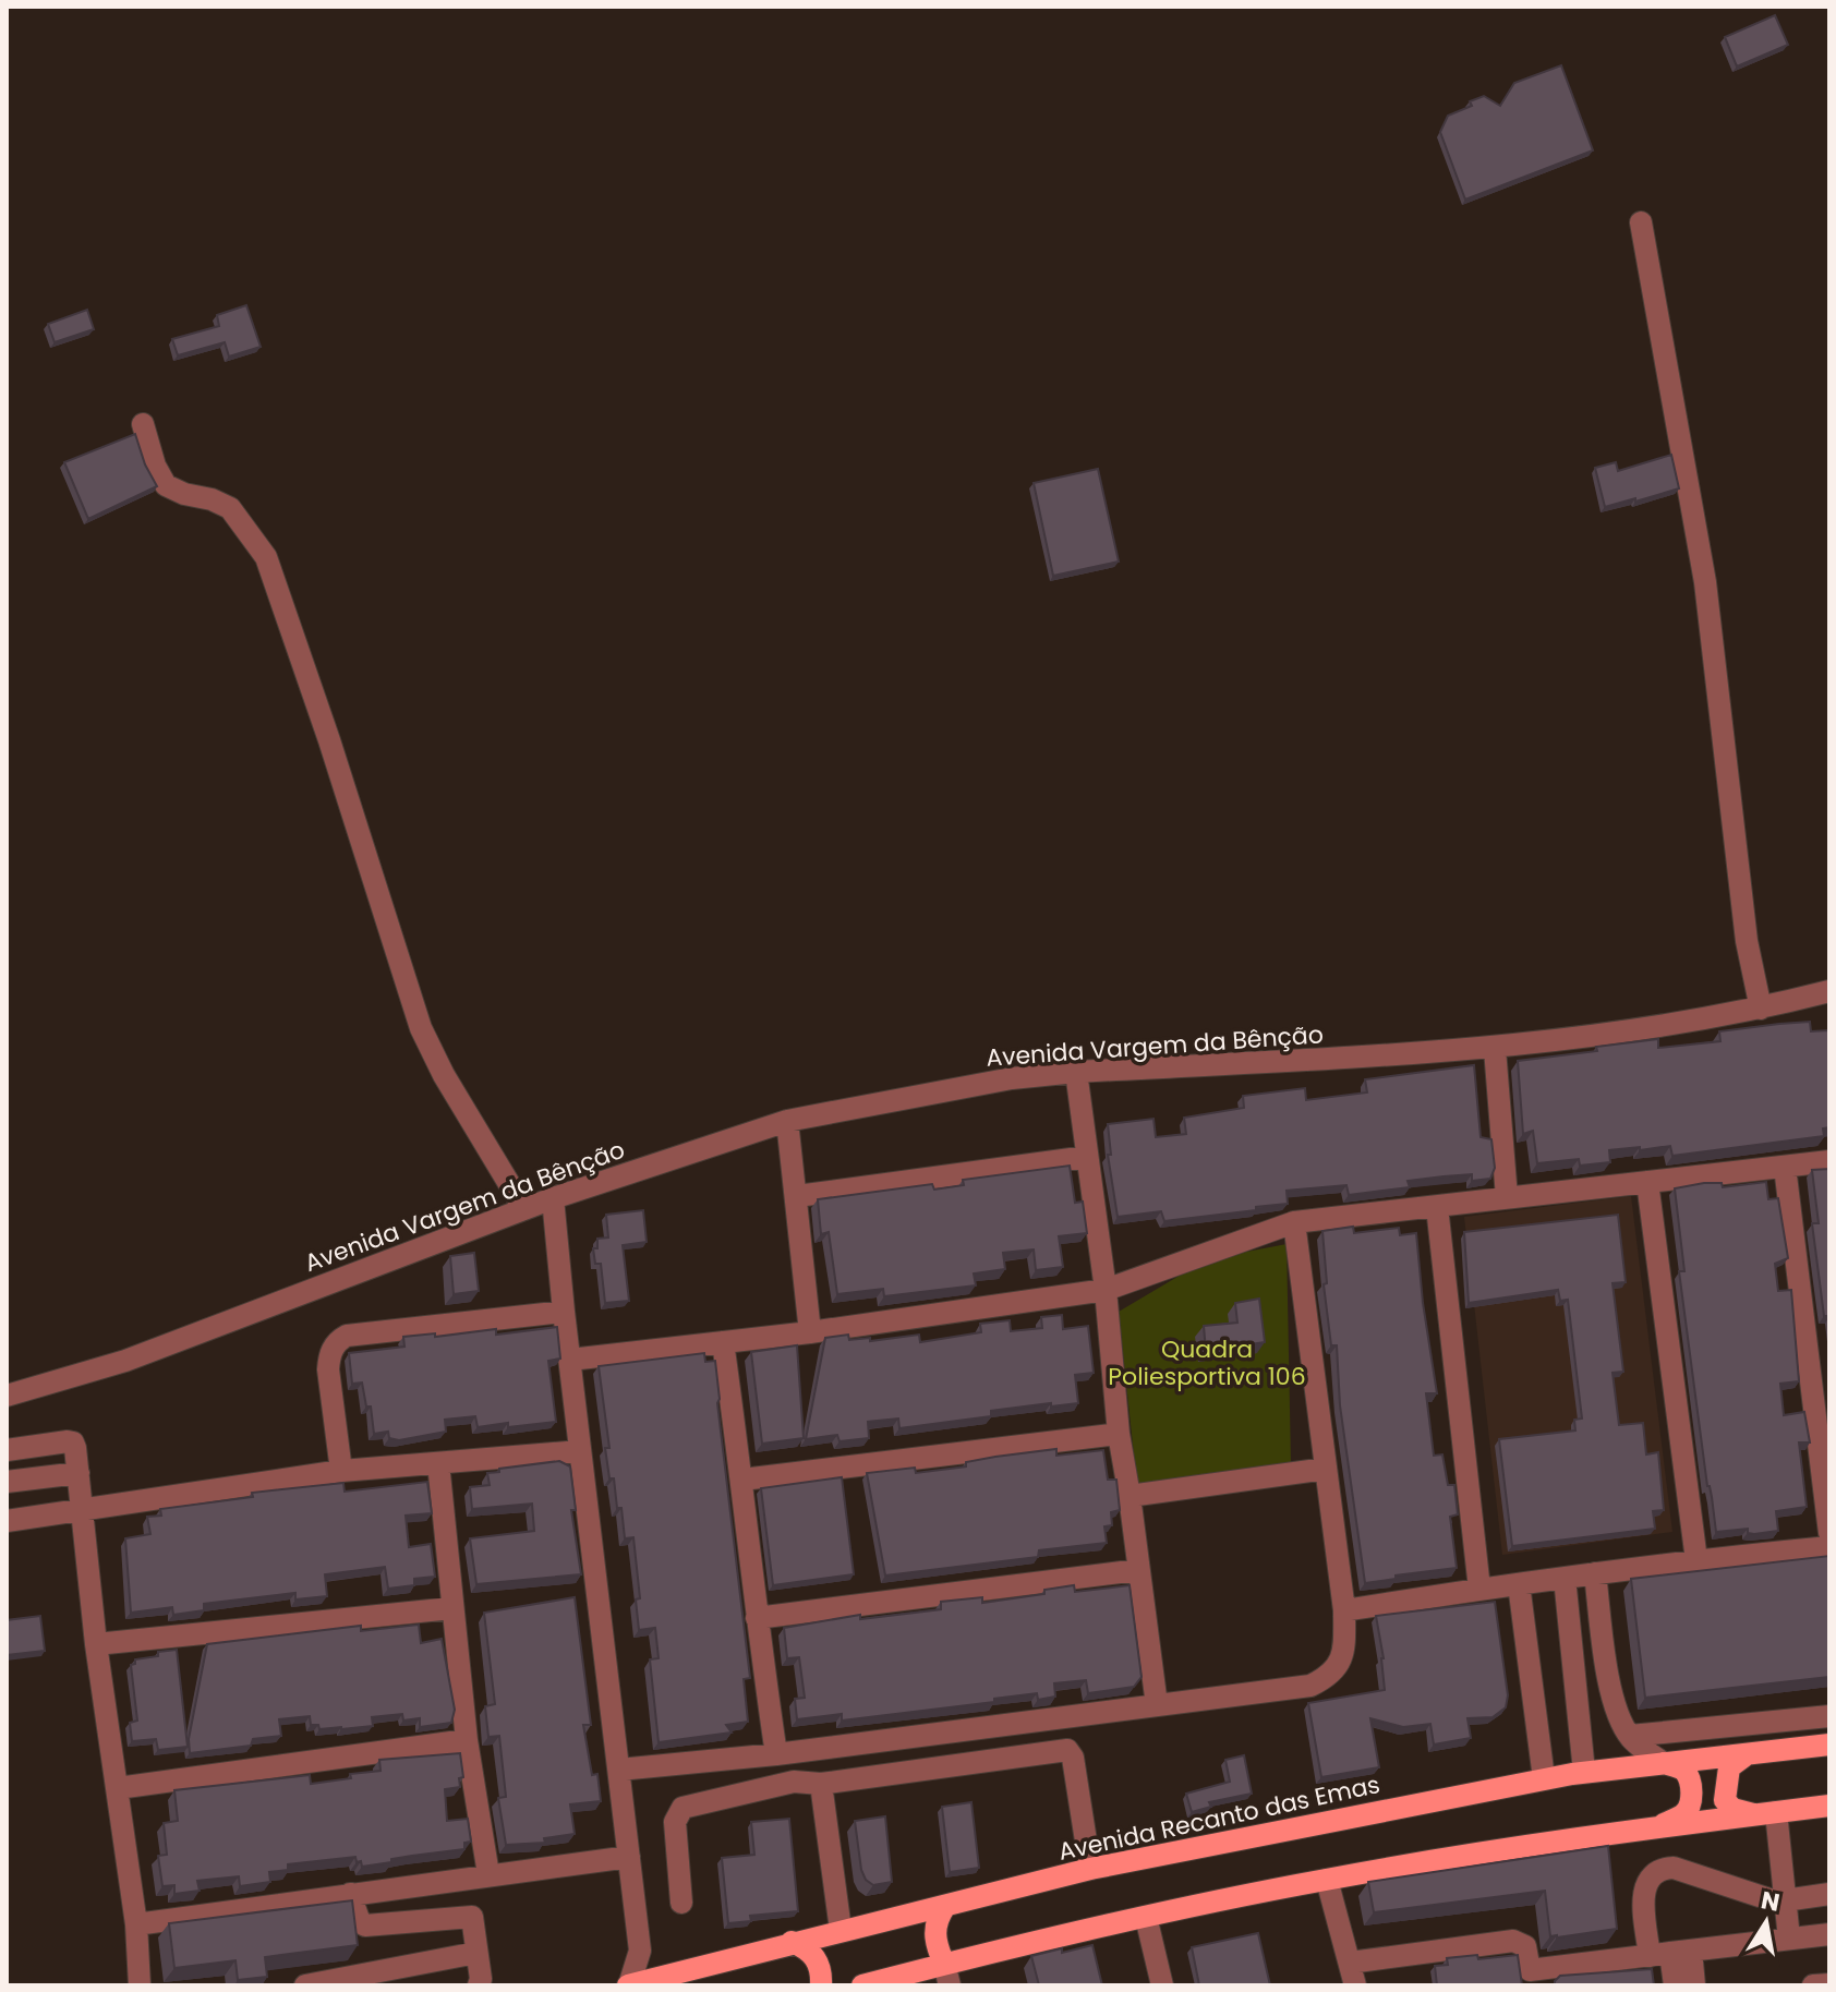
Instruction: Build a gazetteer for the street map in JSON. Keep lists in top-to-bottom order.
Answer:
{
  "streets": {
    "main road": ["Avenida Recanto das Emas"],
    "street": ["Avenida Vargem da Bênção"]
  },
  "parks": ["Quadra Poliesportiva 106"],
  "north": "top"
}
